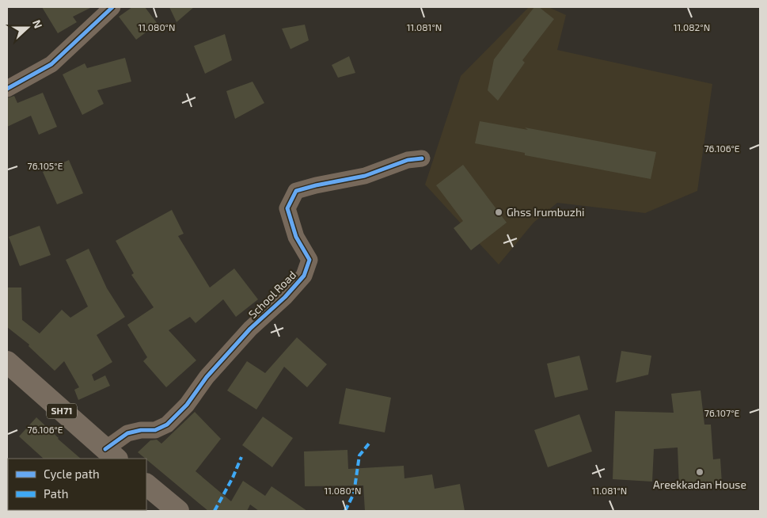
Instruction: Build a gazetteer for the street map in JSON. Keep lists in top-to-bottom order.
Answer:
{
  "streets": {
    "main road": ["SH71"],
    "street": ["School Road"]
  },
  "crossings": [
    ["School Road", "SH71"]
  ],
  "places": ["Ghss Irumbuzhi", "Areekkadan House"],
  "legend": ["Cycle path", "Path"],
  "north": "right",
  "coordinates": [
    "11.082°N",
    "11.080°N",
    "11.081°N",
    "76.106°E",
    "76.105°E",
    "76.107°E"
  ]
}
